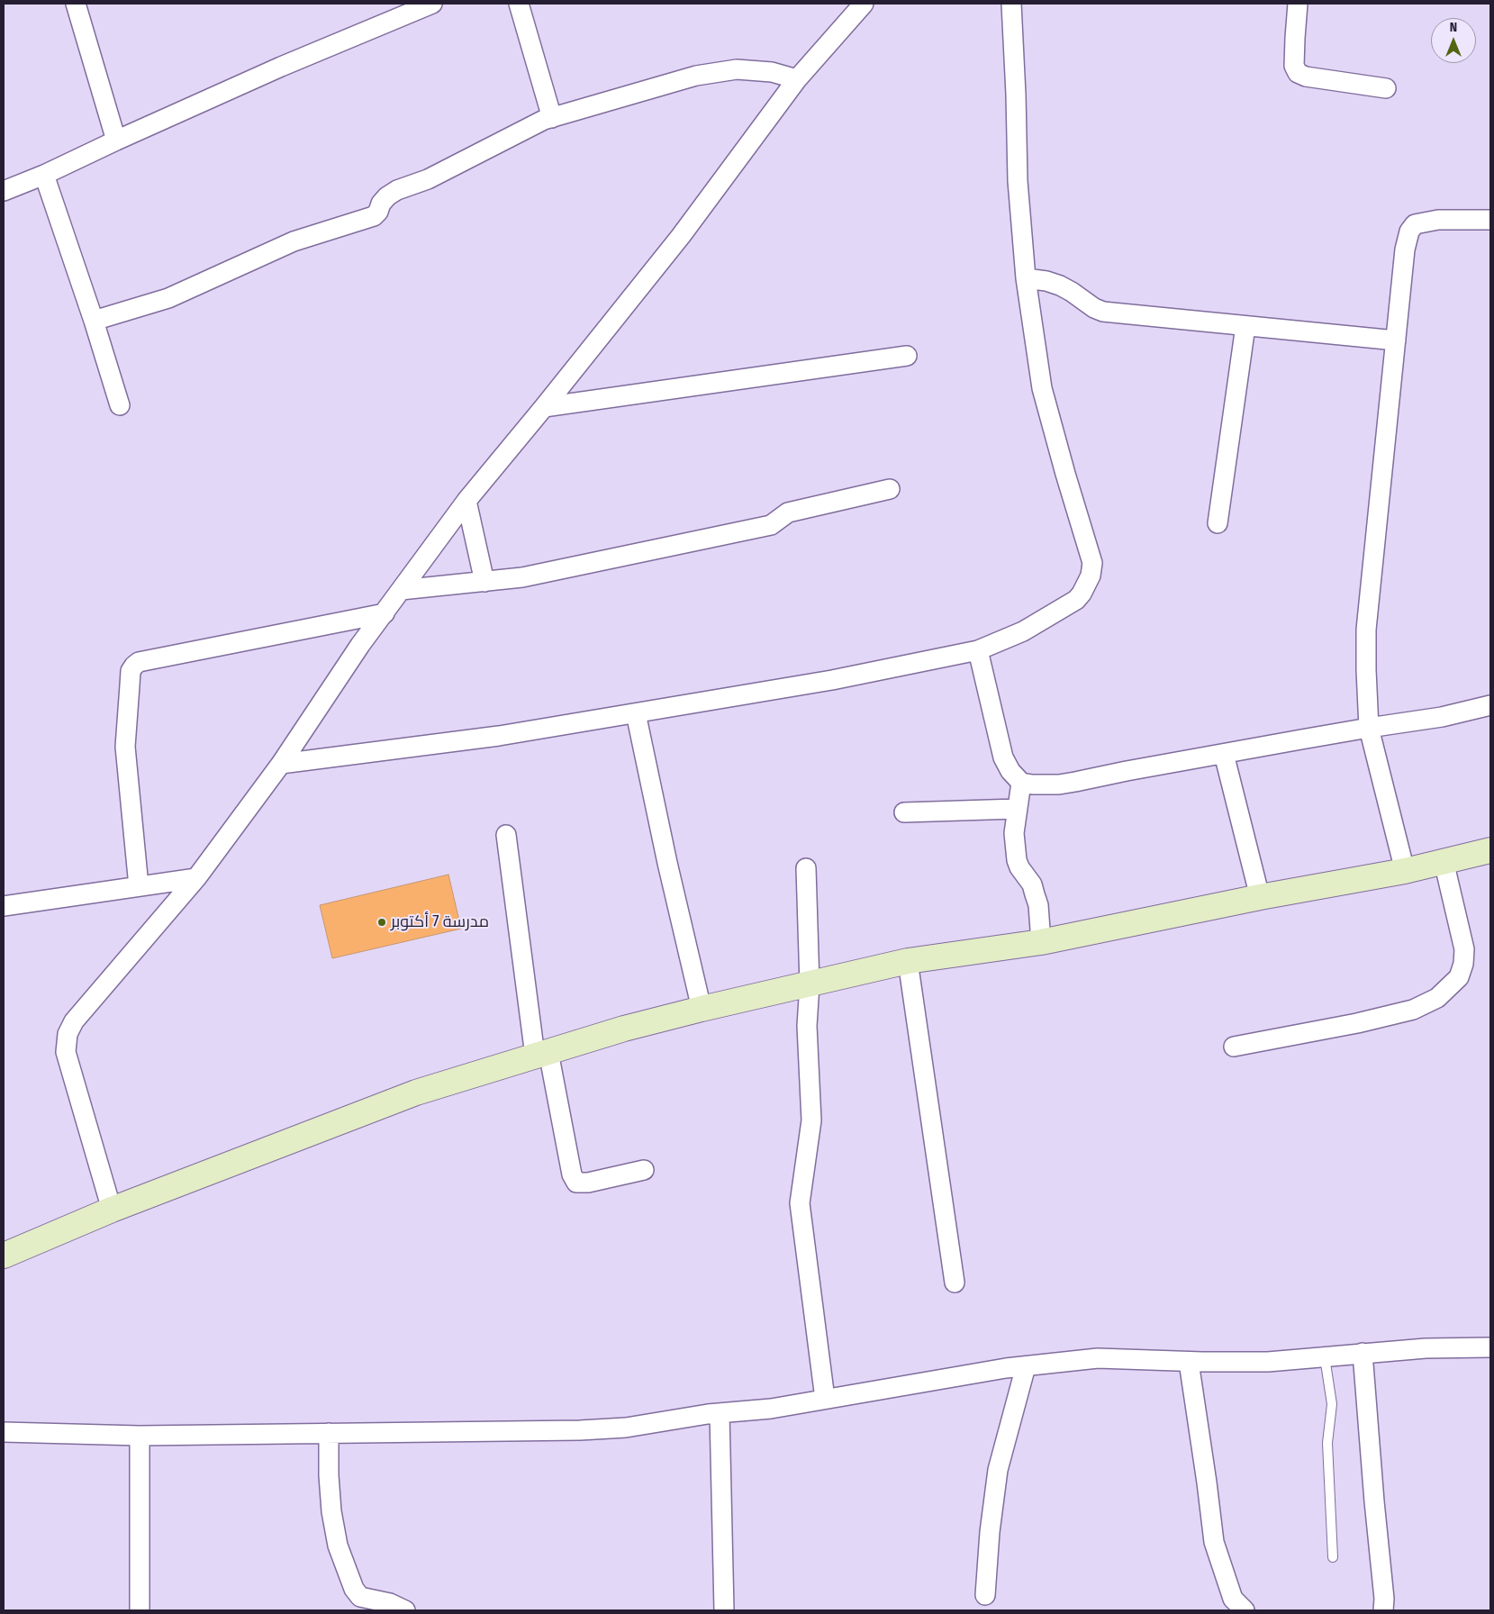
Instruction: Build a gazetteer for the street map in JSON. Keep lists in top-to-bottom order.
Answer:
{
  "places": ["مدرسة 7 أكتوبر"],
  "north": "top"
}
